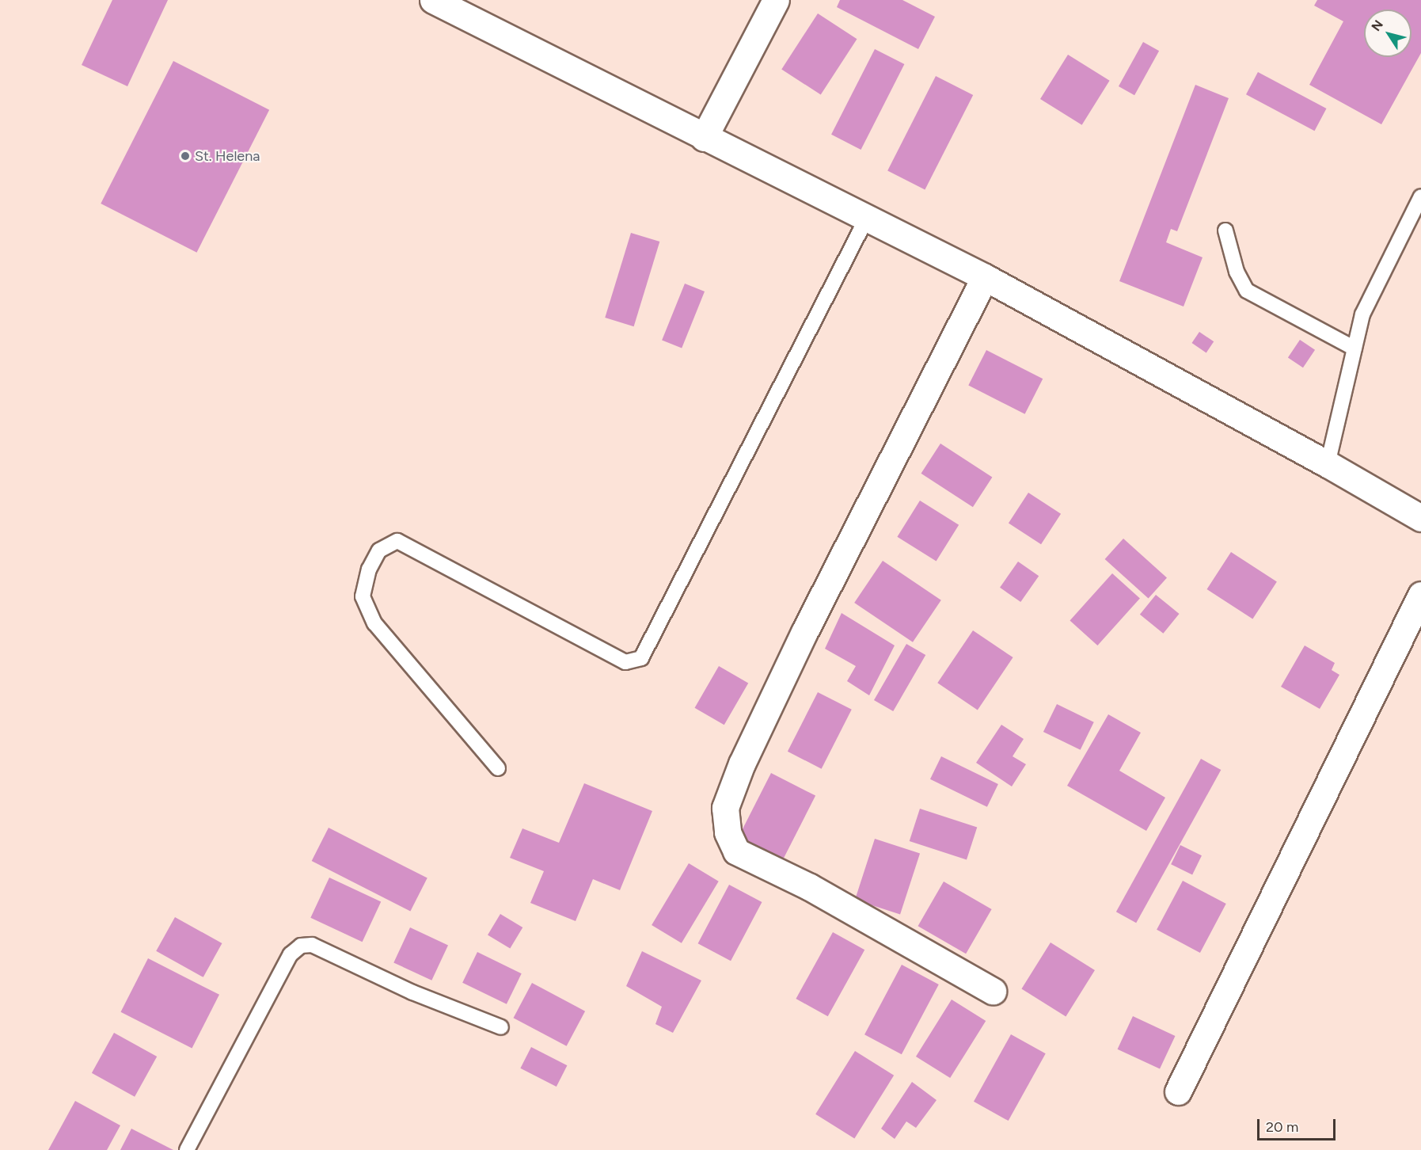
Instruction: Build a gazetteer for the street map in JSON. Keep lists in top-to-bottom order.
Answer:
{
  "places": ["St. Helena"],
  "scale_bar": "20 m",
  "north": "top left"
}
